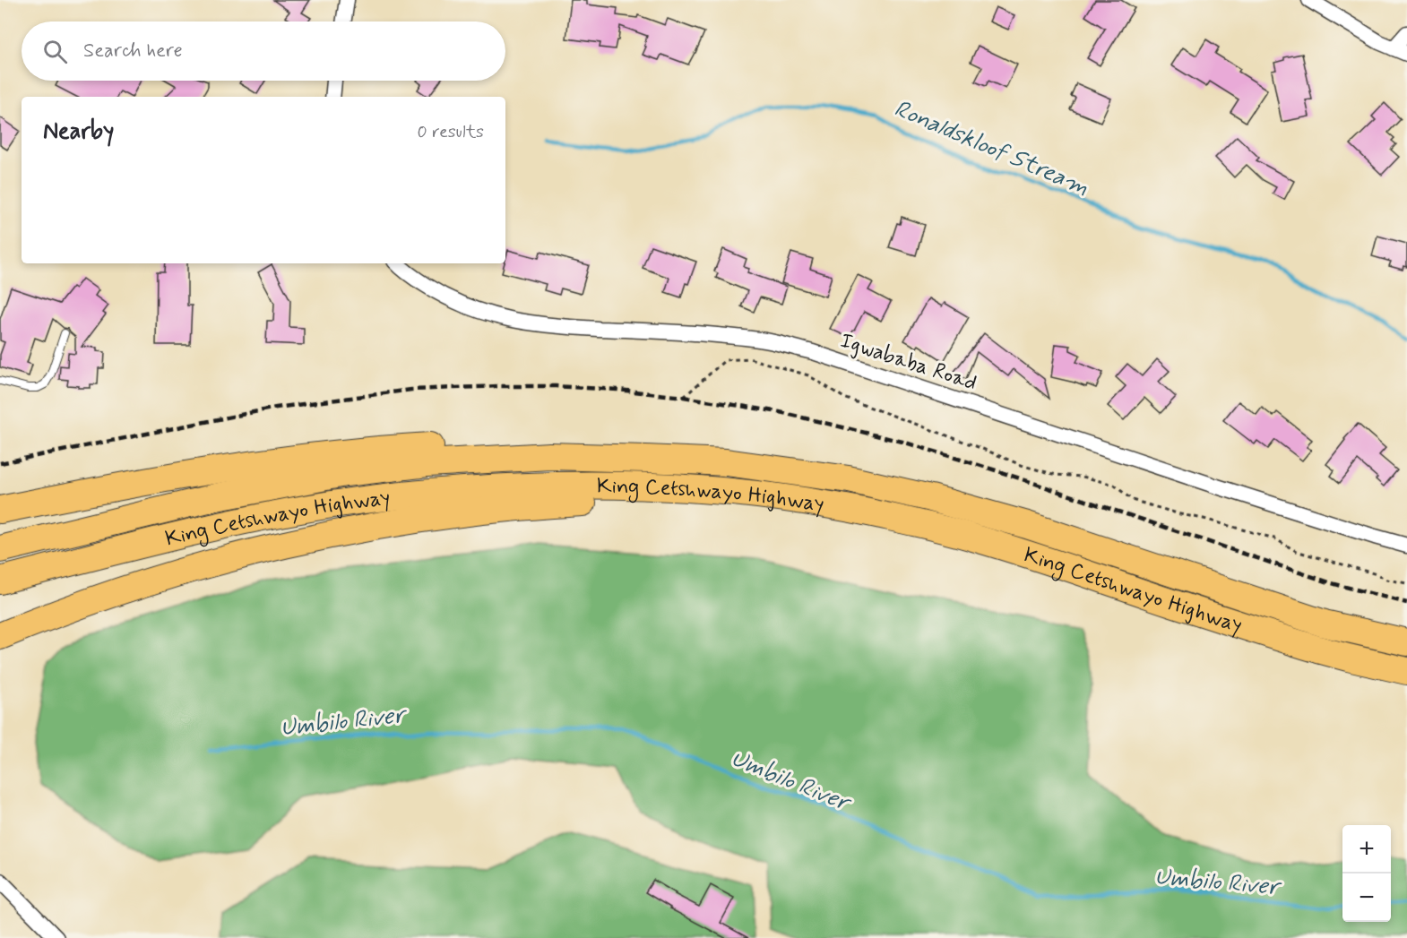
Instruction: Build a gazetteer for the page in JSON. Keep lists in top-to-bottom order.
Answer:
{
  "streets": {
    "highway": ["King Cetshwayo Highway"],
    "street": ["Igwababa Road"]
  },
  "water": ["Ronaldskloof Stream", "Umbilo River"],
  "page": {
    "search": "Search here",
    "heading": ["Nearby", "0 results"],
    "map_buttons": ["+", "−"]
  }
}
